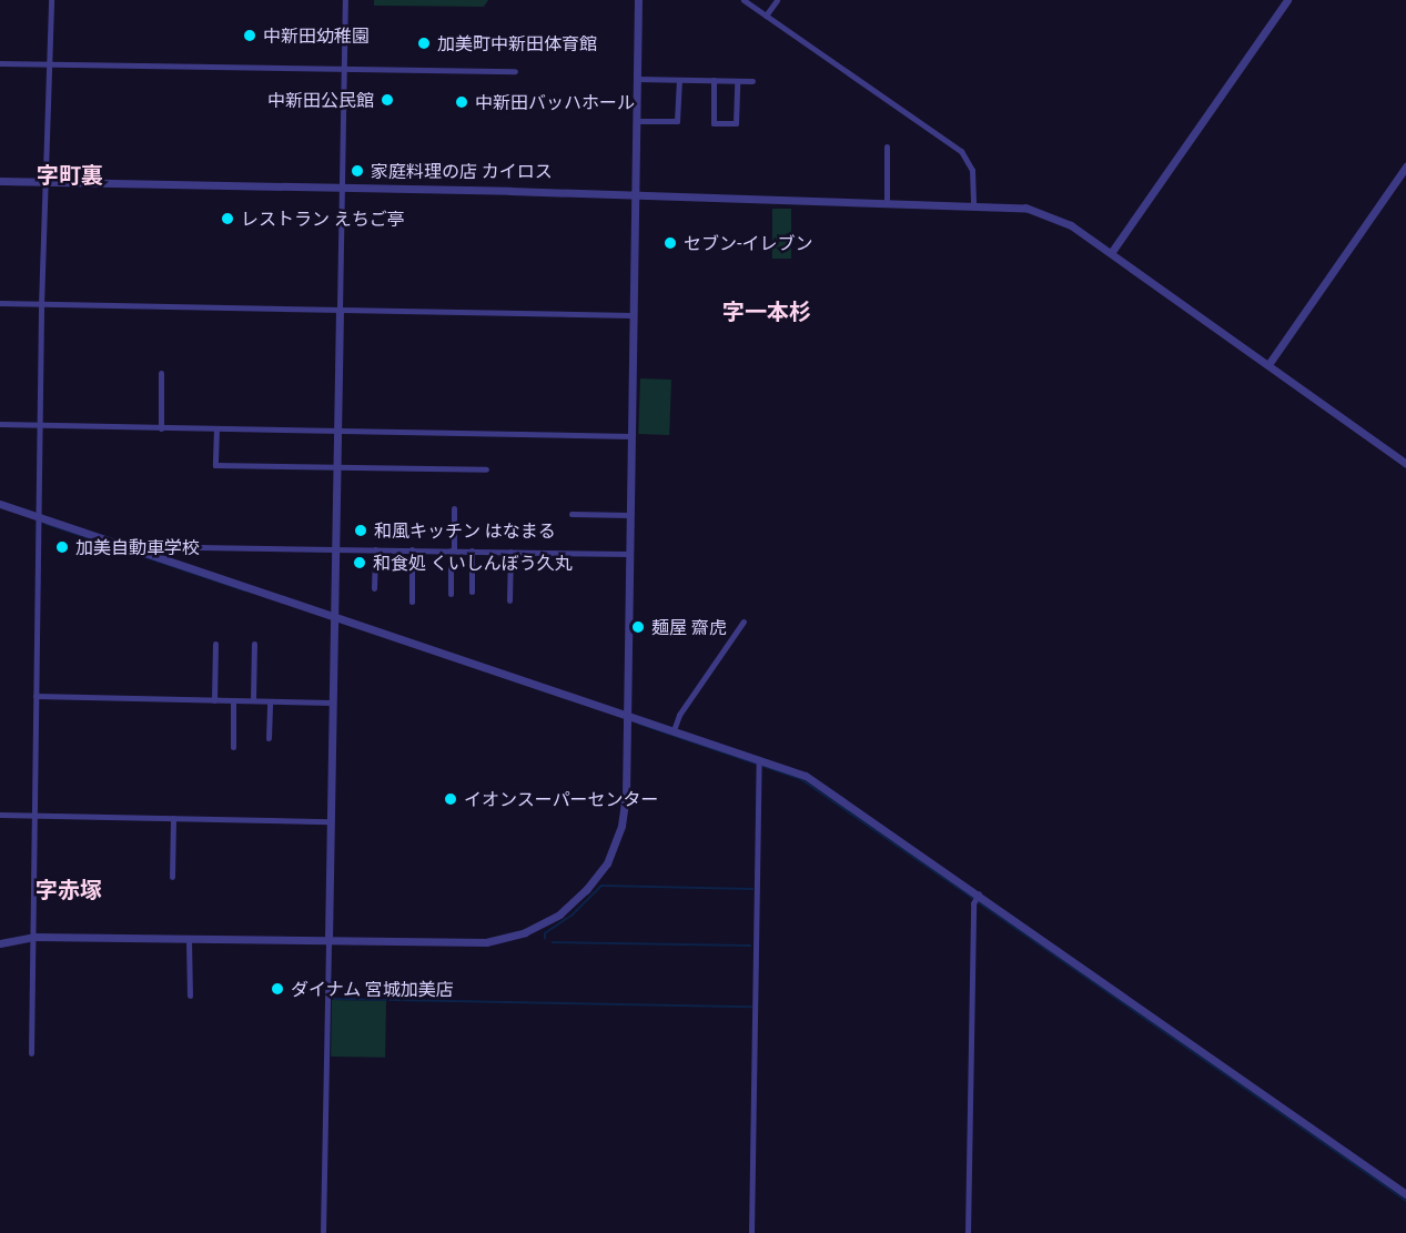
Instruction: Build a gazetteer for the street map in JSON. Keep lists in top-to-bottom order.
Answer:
{
  "districts": ["字町裏", "字一本杉", "字赤塚"],
  "places": [
    "中新田幼稚園",
    "加美町中新田体育館",
    "中新田公民館",
    "中新田バッハホール",
    "家庭料理の店 カイロス",
    "レストラン えちご亭",
    "セブン-イレブン",
    "和風キッチン はなまる",
    "加美自動車学校",
    "和食処 くいしんぼう久丸",
    "麺屋 齋虎",
    "イオンスーパーセンター",
    "ダイナム 宮城加美店"
  ]
}
